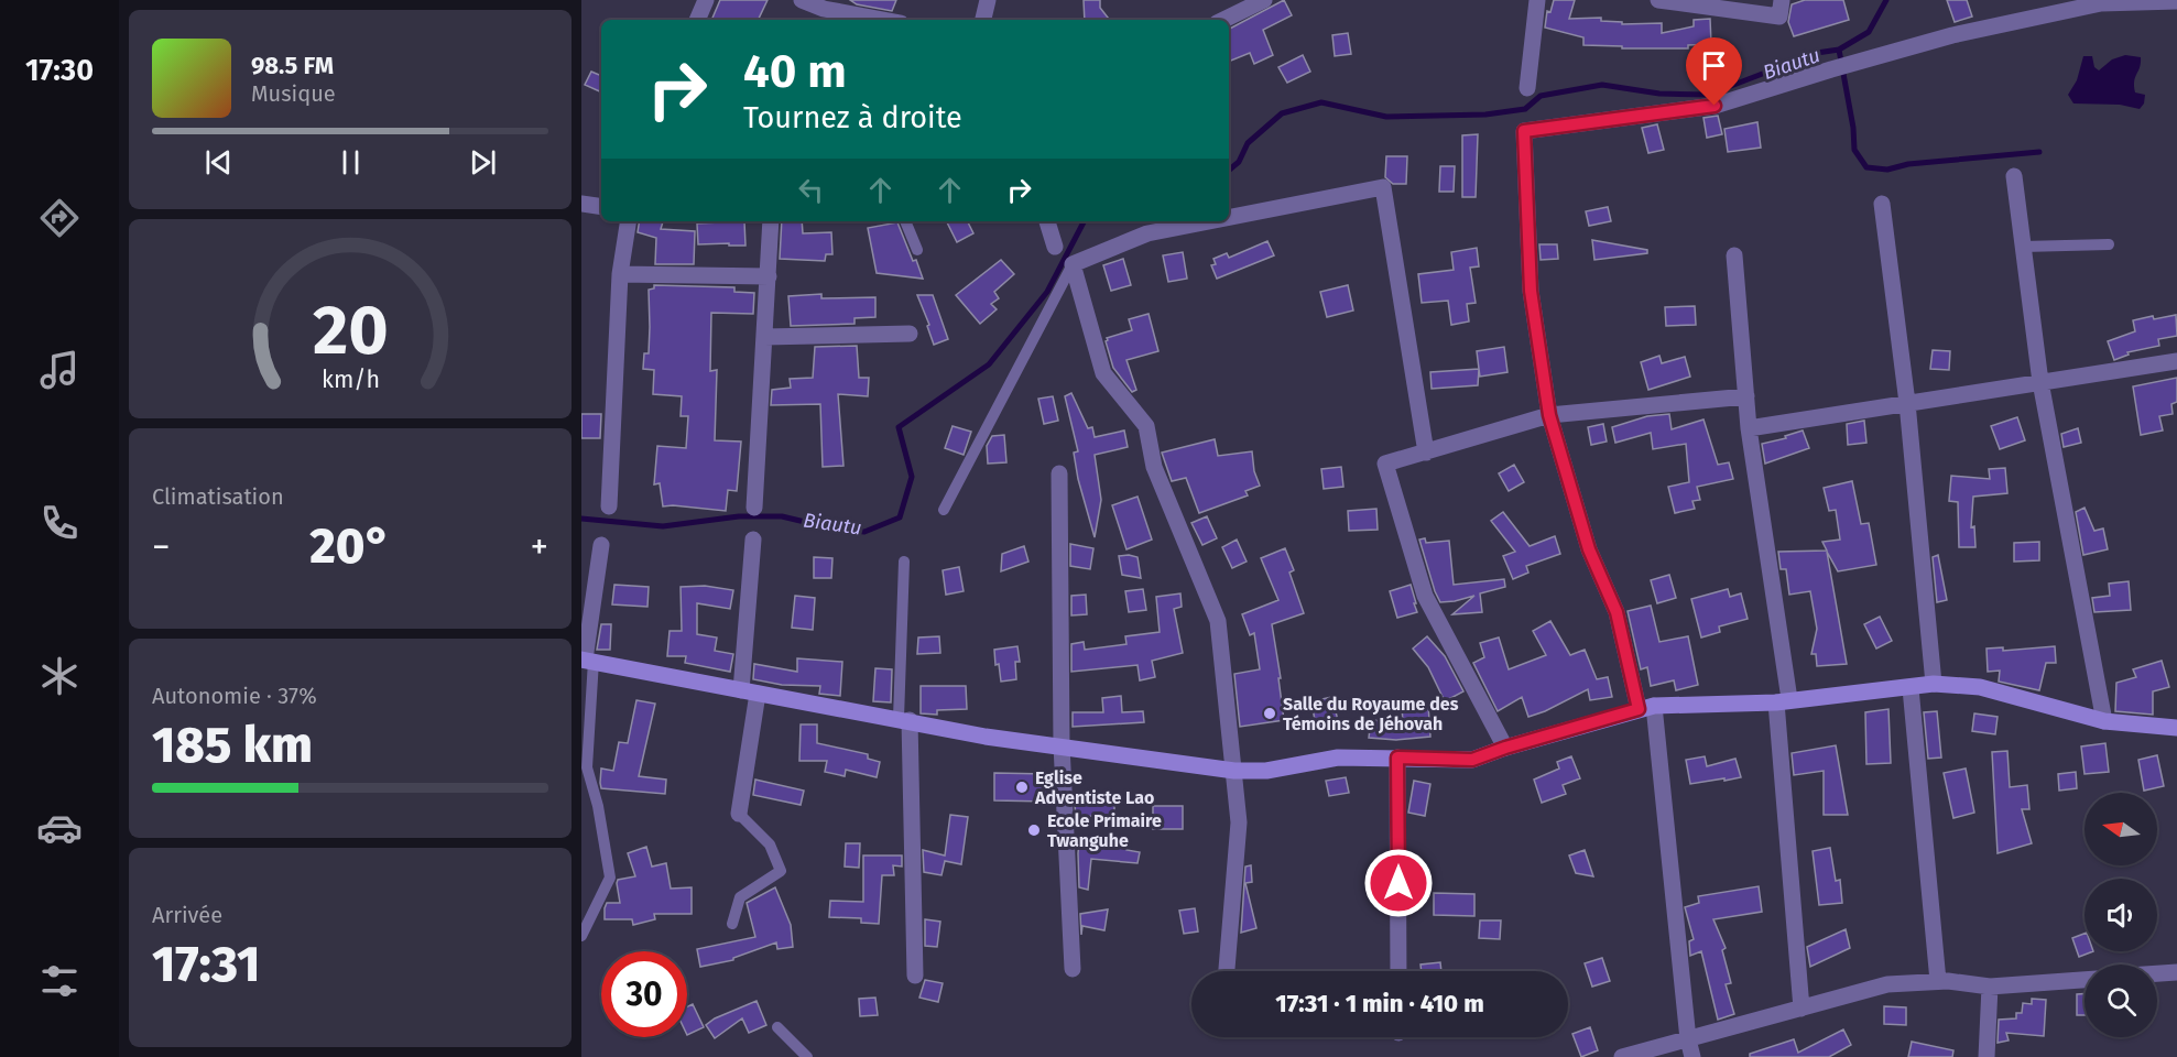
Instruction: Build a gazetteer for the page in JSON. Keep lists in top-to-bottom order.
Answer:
{
  "water": ["Biautu"],
  "places": ["Salle du Royaume des Témoins de Jéhovah", "Eglise Adventiste Lao", "Ecole Primaire Twanguhe"],
  "north": "left",
  "page": {
    "tabs": "17:30",
    "turn": ["40 m", "Tournez à droite"],
    "song": ["98.5 FM", "Musique"],
    "tile": [
      "Climatisation",
      ["Autonomie · 37%", "185 km"],
      ["Arrivée", "17:31"]
    ],
    "heat": ["−", "20°", "+"],
    "limit": "30",
    "trip": "17:31 · 1 min · 410 m",
    "gauge": ["20", "km/h"]
  }
}
